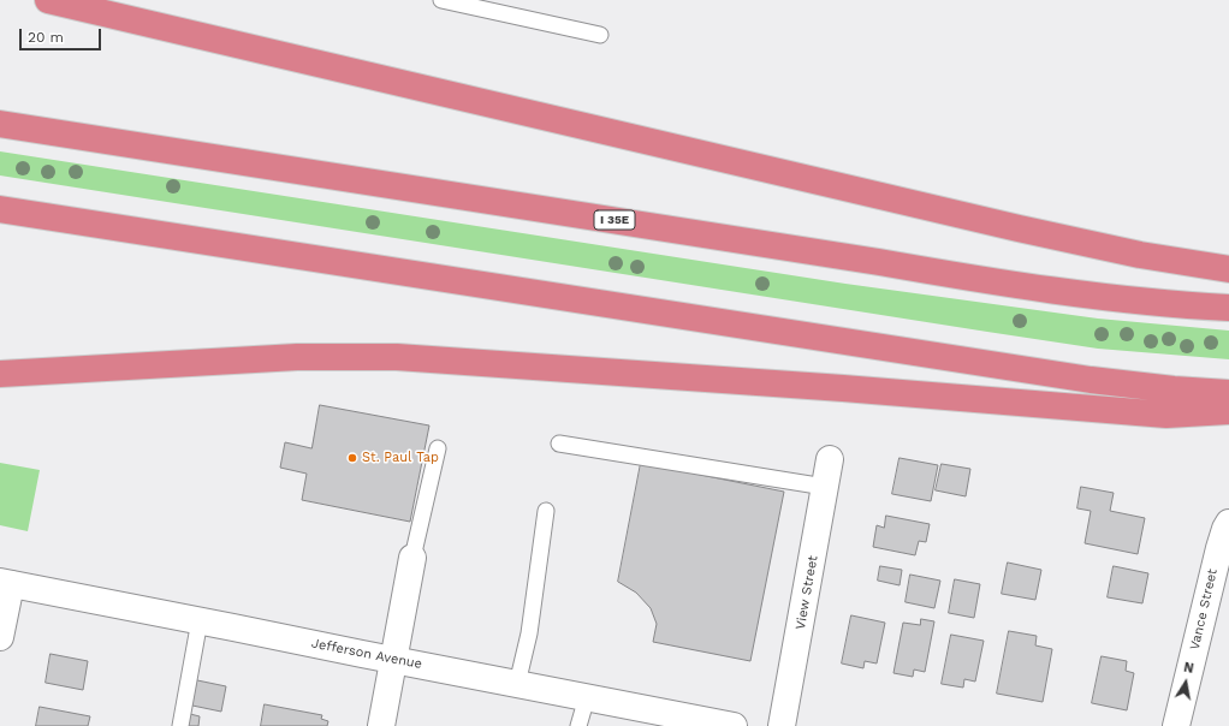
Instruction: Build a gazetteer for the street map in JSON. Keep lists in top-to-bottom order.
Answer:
{
  "streets": {
    "highway": ["I 35E"],
    "street": ["View Street", "Vance Street", "Jefferson Avenue"]
  },
  "places": ["St. Paul Tap"],
  "scale_bar": "20 m",
  "north": "top"
}
